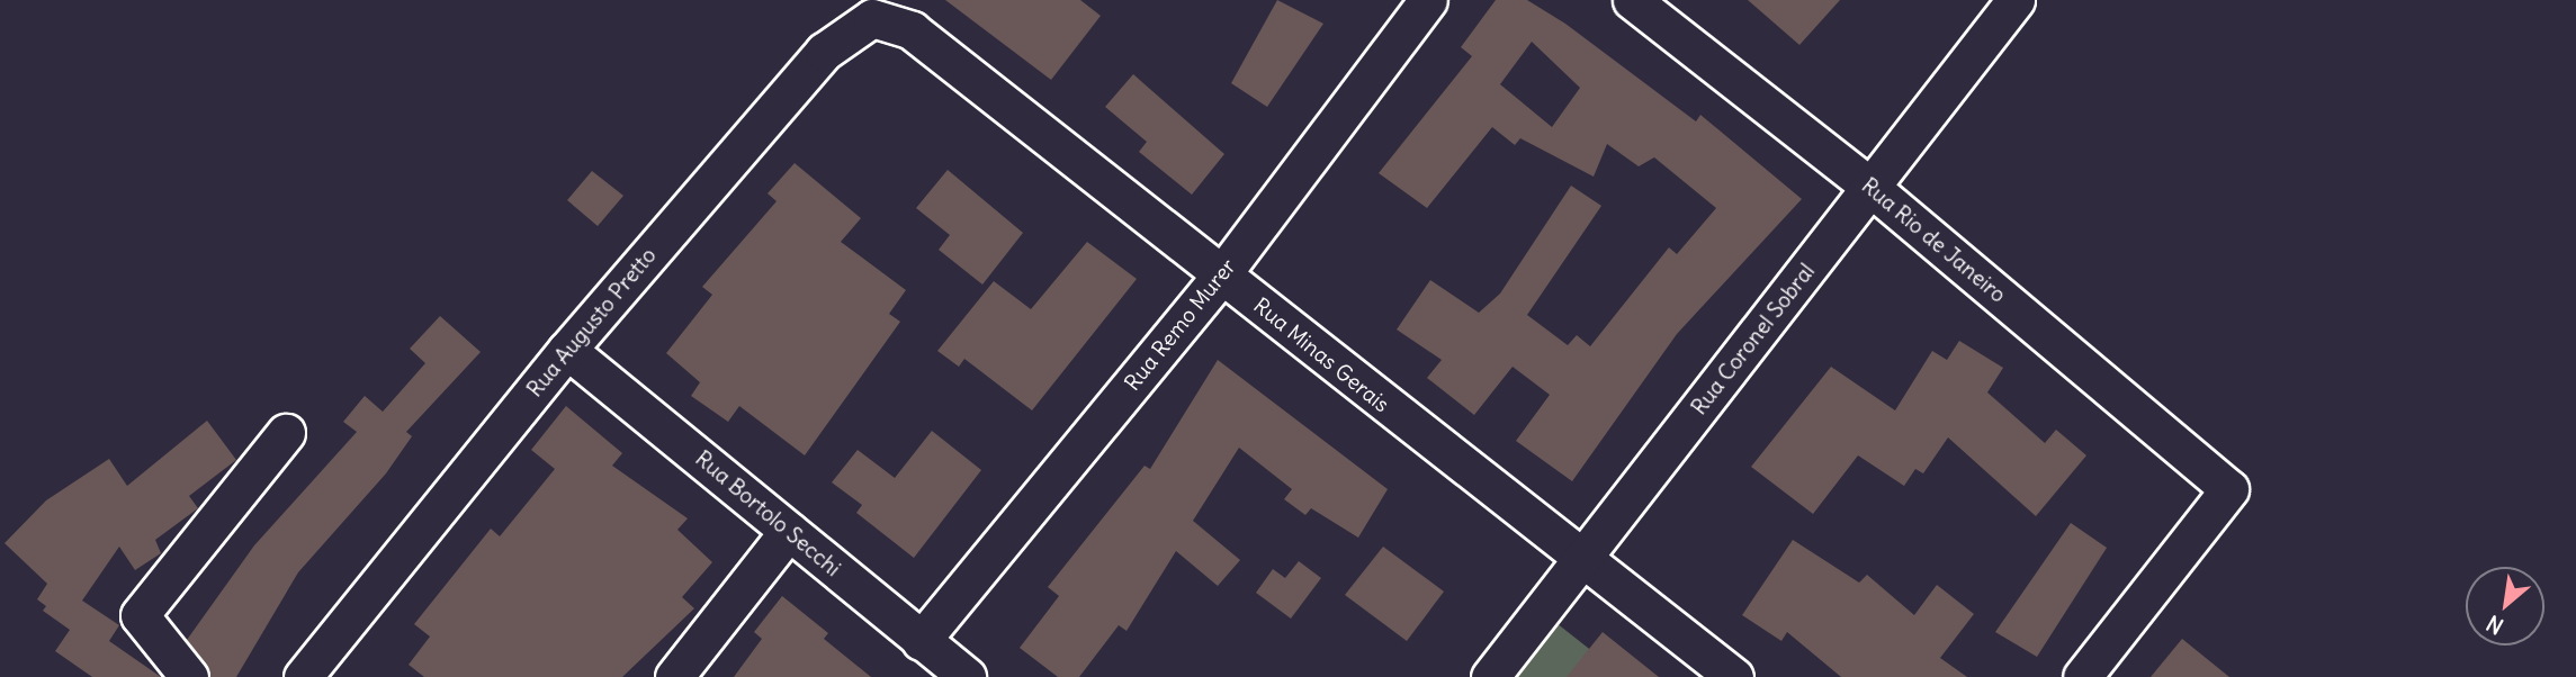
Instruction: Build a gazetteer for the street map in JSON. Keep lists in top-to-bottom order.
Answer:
{
  "streets": {
    "street": [
      "Rua Rio de Janeiro",
      "Rua Augusto Pretto",
      "Rua Remo Murer",
      "Rua Coronel Sobral",
      "Rua Minas Gerais",
      "Rua Bortolo Secchi"
    ]
  },
  "crossings": [
    ["Rua Rio de Janeiro", "Rua Coronel Sobral"],
    ["Rua Augusto Pretto", "Rua Minas Gerais"],
    ["Rua Augusto Pretto", "Rua Bortolo Secchi"],
    ["Rua Remo Murer", "Rua Minas Gerais"],
    ["Rua Remo Murer", "Rua Bortolo Secchi"],
    ["Rua Coronel Sobral", "Rua Minas Gerais"]
  ],
  "north": "bottom left"
}
